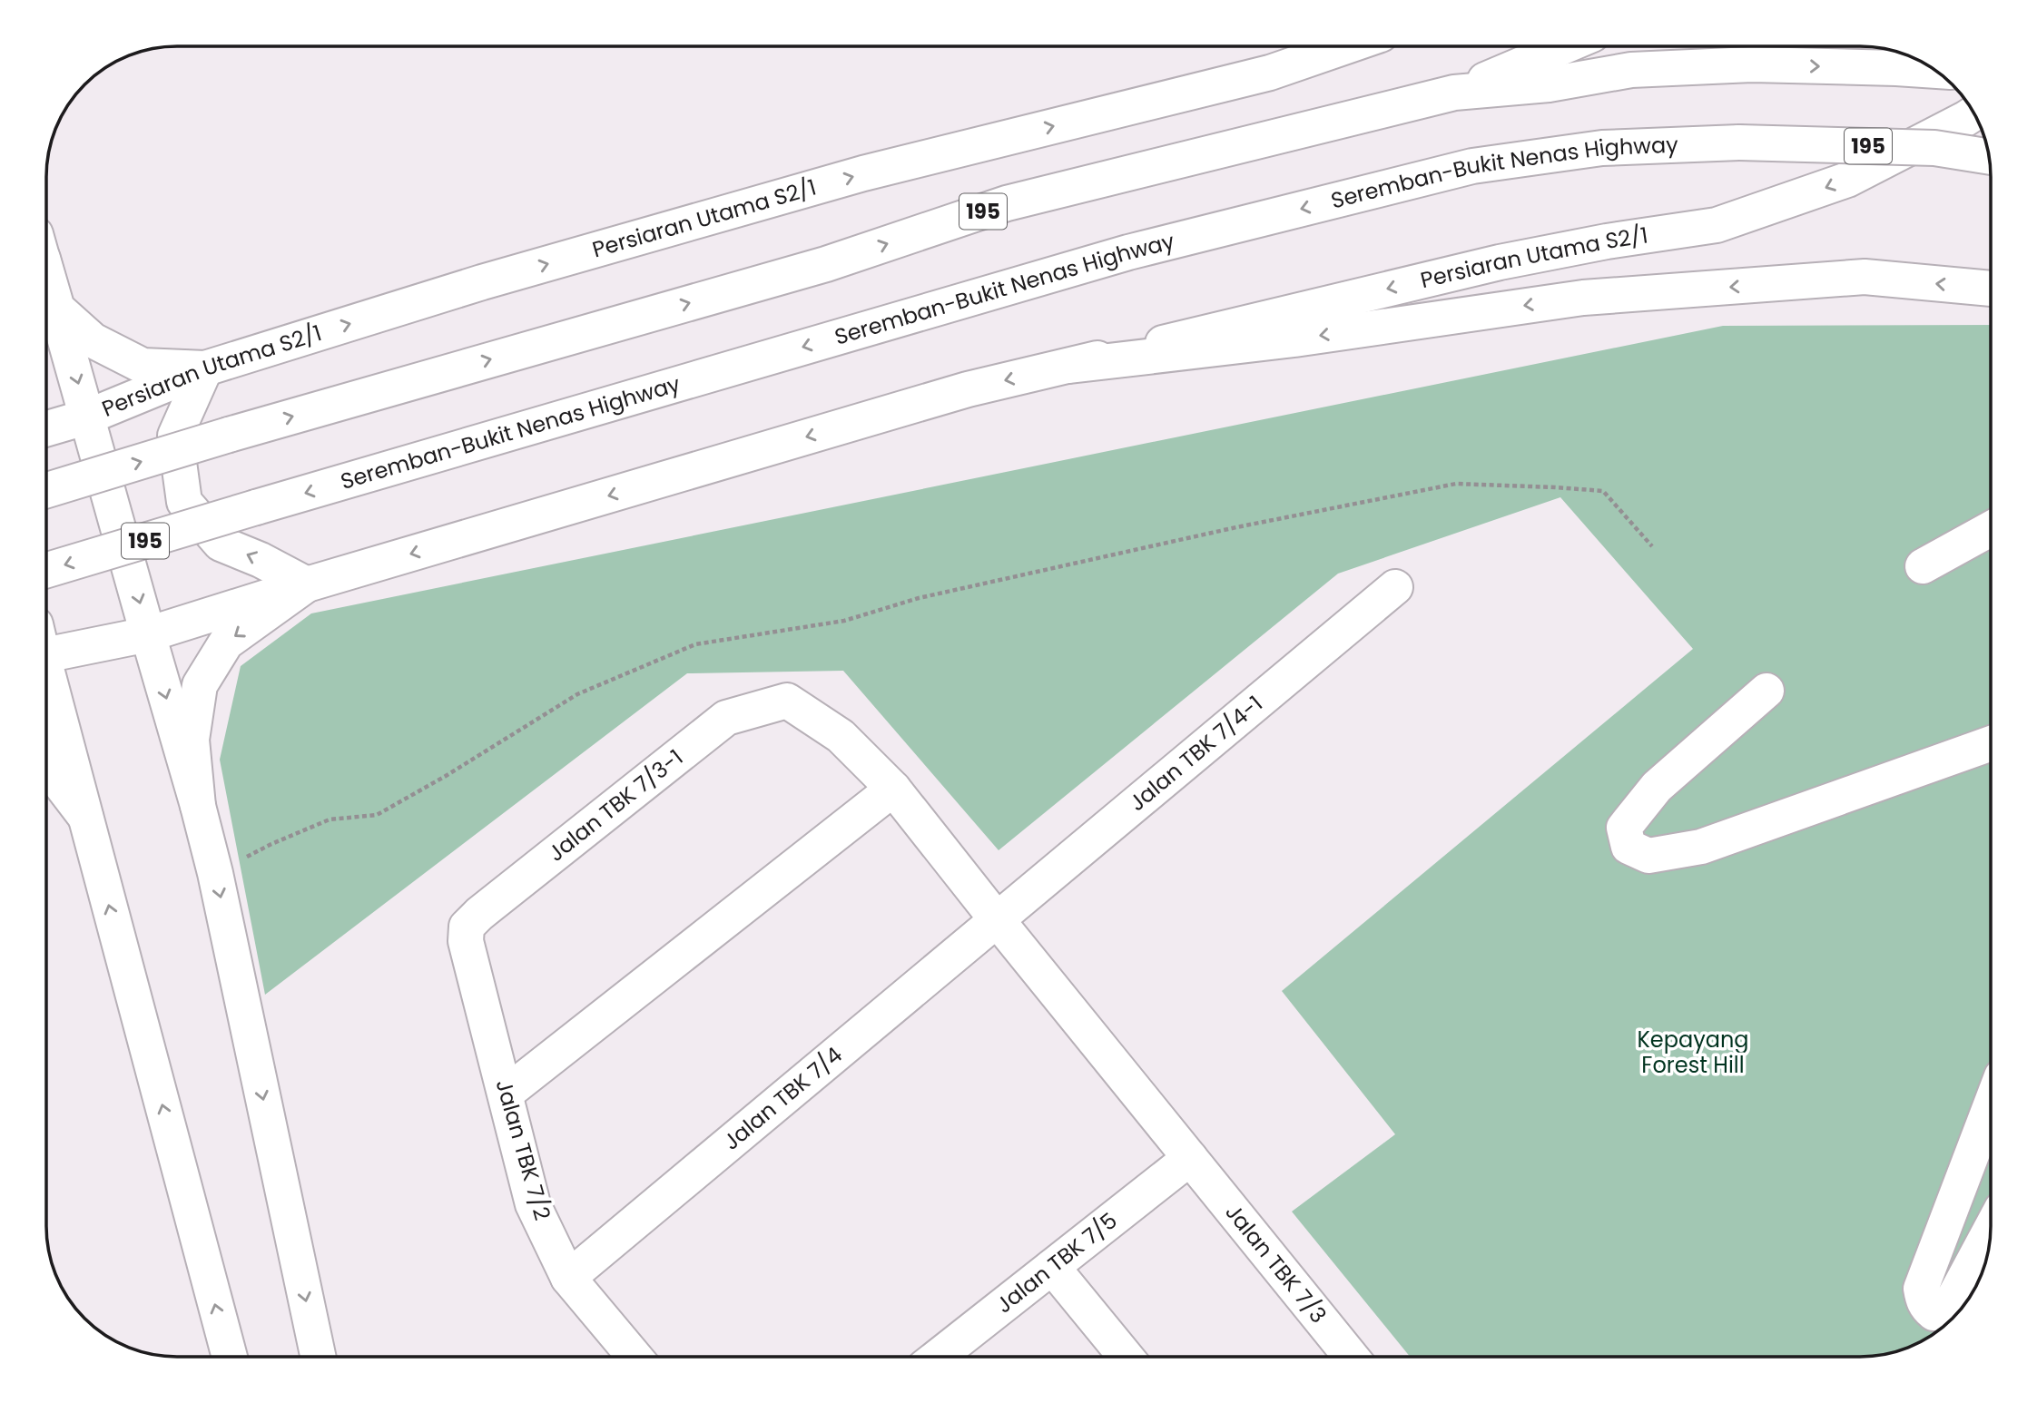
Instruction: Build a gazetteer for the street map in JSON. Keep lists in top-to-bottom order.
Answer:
{
  "streets": {
    "main road": [
      "195",
      "Seremban-Bukit Nenas Highway",
      "Persiaran Utama S2/1",
      "Jalan TBK 7/4-1",
      "Jalan TBK 7/3-1",
      "Jalan TBK 7/4",
      "Jalan TBK 7/2",
      "Jalan TBK 7/5",
      "Jalan TBK 7/3"
    ]
  },
  "crossings": [
    ["Jalan TBK 7/4-1", "Jalan TBK 7/4"],
    ["Jalan TBK 7/4-1", "Jalan TBK 7/3"],
    ["Jalan TBK 7/3-1", "Jalan TBK 7/2"],
    ["Jalan TBK 7/3-1", "Jalan TBK 7/3"],
    ["Jalan TBK 7/4", "Jalan TBK 7/2"],
    ["Jalan TBK 7/4", "Jalan TBK 7/3"],
    ["Jalan TBK 7/5", "Jalan TBK 7/3"]
  ],
  "parks": ["Kepayang Forest Hill"]
}
